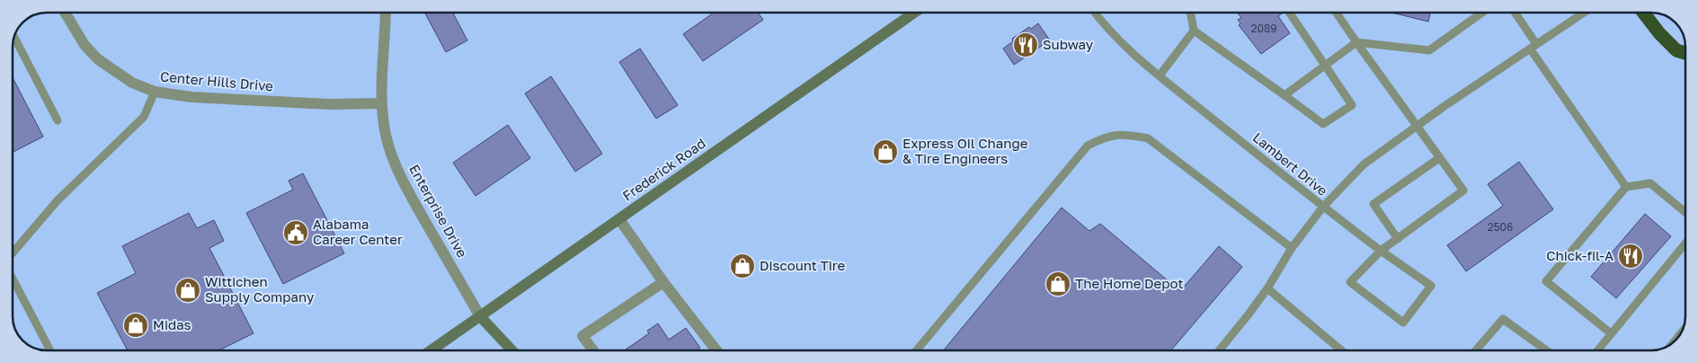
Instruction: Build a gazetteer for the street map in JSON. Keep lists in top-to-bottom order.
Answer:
{
  "streets": {
    "main road": ["Frederick Road", "Enterprise Drive"],
    "street": ["Center Hills Drive"],
    "lane": ["Lambert Drive"]
  },
  "crossings": [
    ["Center Hills Drive", "Enterprise Drive"],
    ["Frederick Road", "Enterprise Drive"]
  ],
  "places": {
    "restaurant": ["Subway", "Chick-fil-A"],
    "shop": [
      "Express Oil Change & Tire Engineers",
      "Discount Tire",
      "The Home Depot",
      "Wittichen Supply Company",
      "Midas"
    ],
    "public building": ["Alabama Career Center"]
  },
  "house_numbers": ["2089", "2506"]
}
